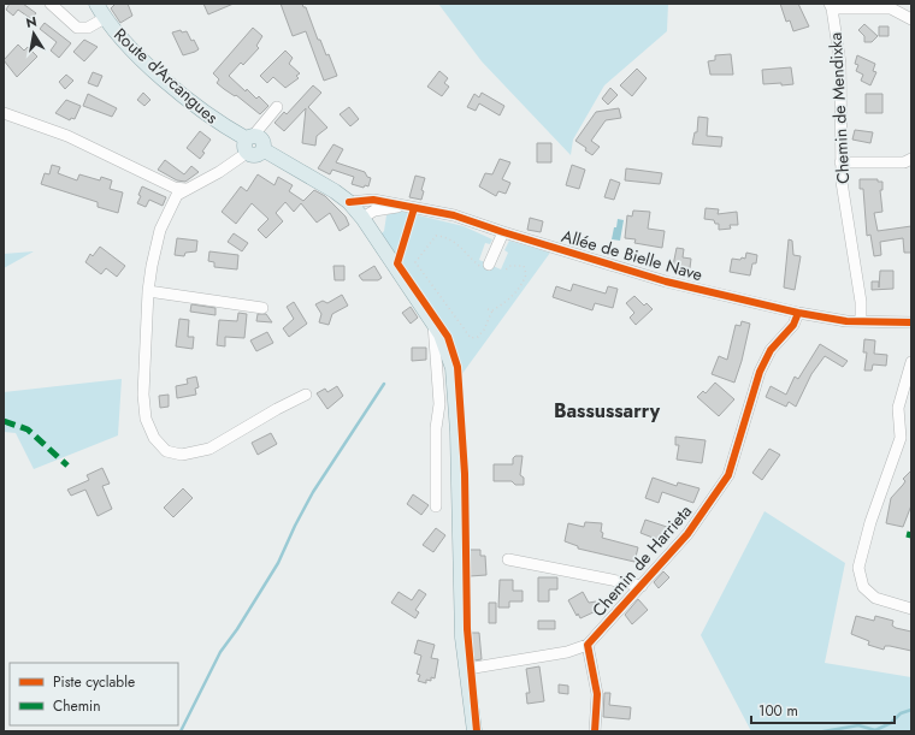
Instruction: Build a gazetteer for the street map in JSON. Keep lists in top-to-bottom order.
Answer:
{
  "streets": {
    "main road": ["Route d'Arcangues"],
    "street": ["Chemin de Mendixka", "Allée de Bielle Nave", "Chemin de Harrieta"]
  },
  "crossings": [
    ["Chemin de Mendixka", "Allée de Bielle Nave"],
    ["Allée de Bielle Nave", "Chemin de Harrieta"]
  ],
  "districts": ["Bassussarry"],
  "legend": ["Piste cyclable", "Chemin"],
  "scale_bar": "100 m",
  "north": "top"
}
